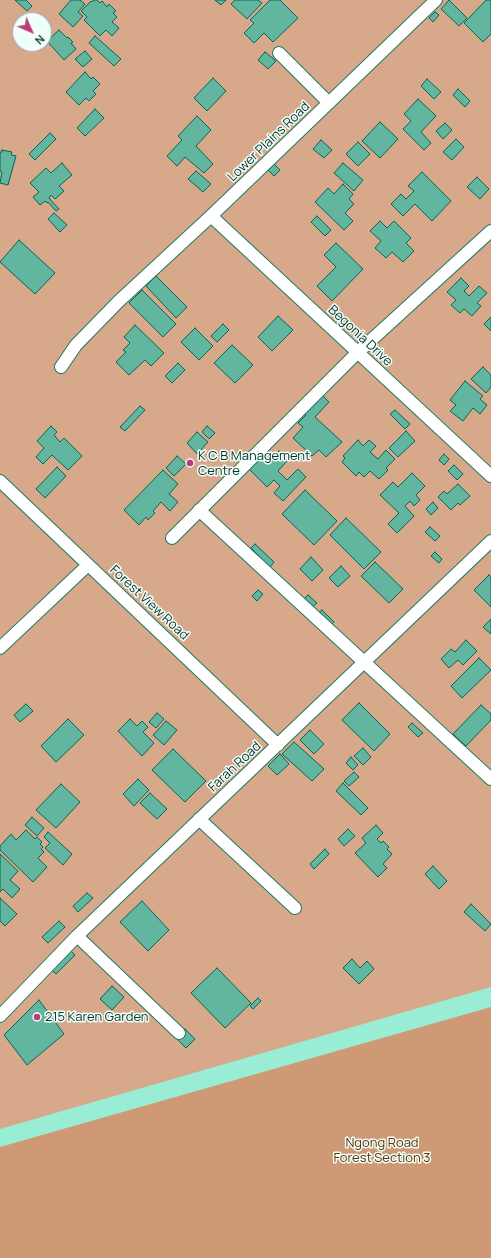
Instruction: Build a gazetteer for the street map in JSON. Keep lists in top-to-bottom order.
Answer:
{
  "streets": {
    "street": [
      "Lower Plains Road",
      "Begonia Drive",
      "Forest View Road",
      "Farah Road"
    ]
  },
  "crossings": [
    ["Lower Plains Road", "Begonia Drive"],
    ["Forest View Road", "Farah Road"]
  ],
  "parks": ["Ngong Road Forest Section 3"],
  "places": ["K C B Management Centre", "215 Karen Garden"],
  "north": "bottom right"
}
